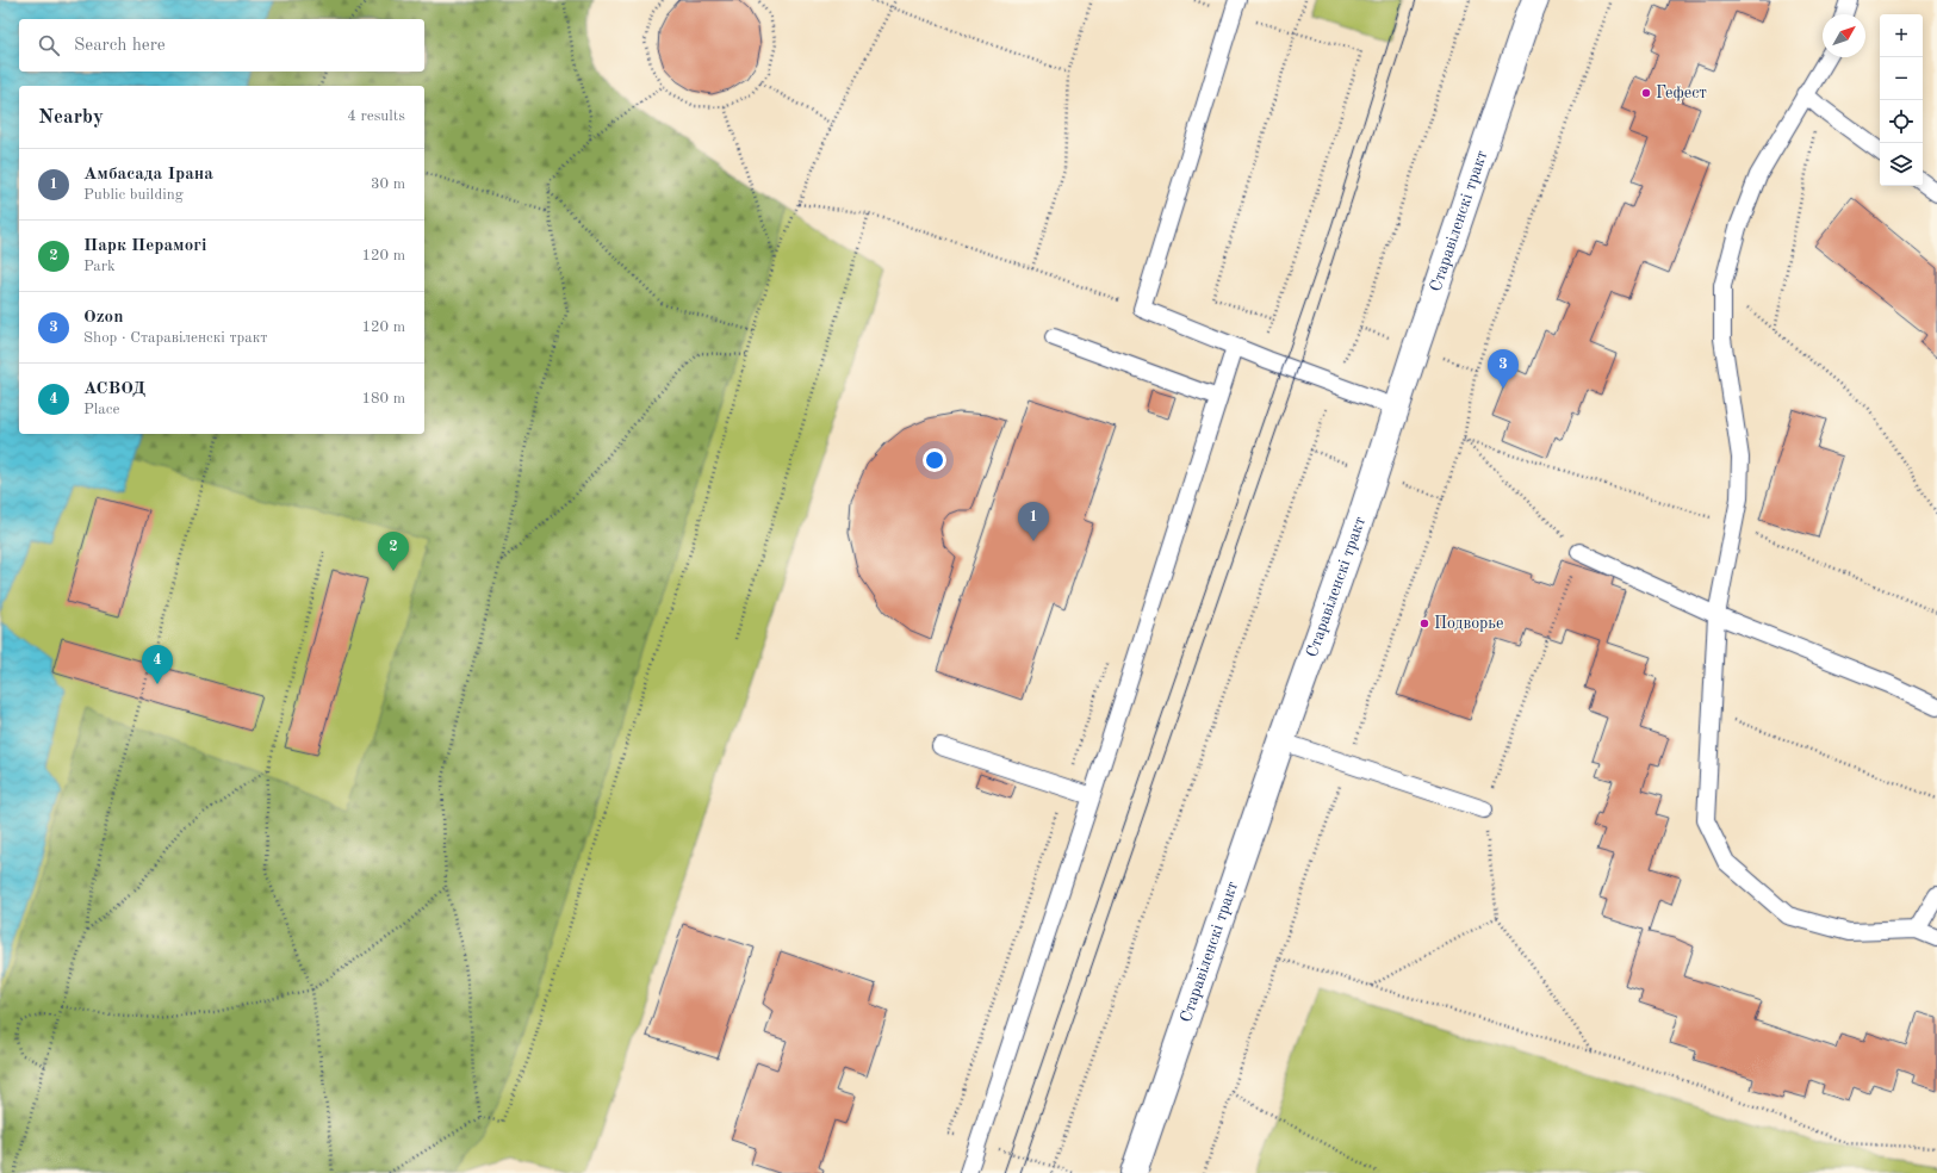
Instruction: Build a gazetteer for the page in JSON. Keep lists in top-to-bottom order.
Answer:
{
  "streets": {
    "main road": ["Старавіленскі тракт"]
  },
  "places": ["Гефест", "Подворье"],
  "north": "top right",
  "page": {
    "map_buttons": ["+", "−"],
    "search": "Search here",
    "heading": ["Nearby", "4 results"],
    "list": [
      {
        "mark": "1",
        "name": "Амбасада Ірана",
        "note": "Public building",
        "value": "30 m"
      },
      {
        "mark": "2",
        "name": "Парк Перамогі",
        "note": "Park",
        "value": "120 m"
      },
      {
        "mark": "3",
        "name": "Ozon",
        "note": "Shop · Старавіленскі тракт",
        "value": "120 m"
      },
      {
        "mark": "4",
        "name": "АСВОД",
        "note": "Place",
        "value": "180 m"
      }
    ],
    "pins": [
      "3",
      "1",
      "2",
      "4"
    ]
  }
}
